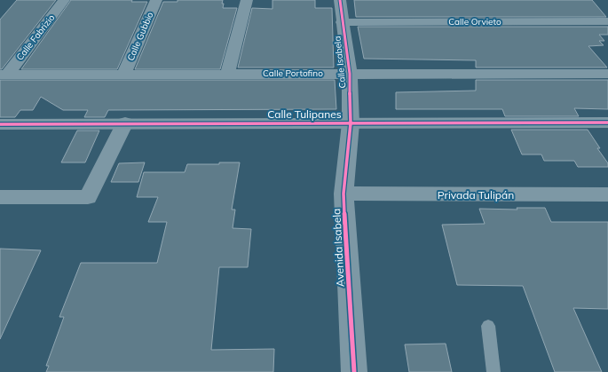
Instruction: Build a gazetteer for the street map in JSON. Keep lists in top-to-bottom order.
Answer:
{
  "streets": {
    "street": [
      "Calle Orvieto",
      "Calle Gubbio",
      "Calle Fabrizio",
      "Calle Isabela",
      "Calle Portofino",
      "Calle Tulipanes",
      "Privada Tulipán",
      "Avenida Isabela"
    ]
  },
  "crossings": [
    ["Calle Orvieto", "Calle Isabela"],
    ["Calle Gubbio", "Calle Portofino"],
    ["Calle Fabrizio", "Calle Portofino"],
    ["Calle Isabela", "Calle Portofino"],
    ["Calle Isabela", "Calle Tulipanes"],
    ["Calle Isabela", "Avenida Isabela"],
    ["Calle Tulipanes", "Avenida Isabela"],
    ["Privada Tulipán", "Avenida Isabela"]
  ]
}
